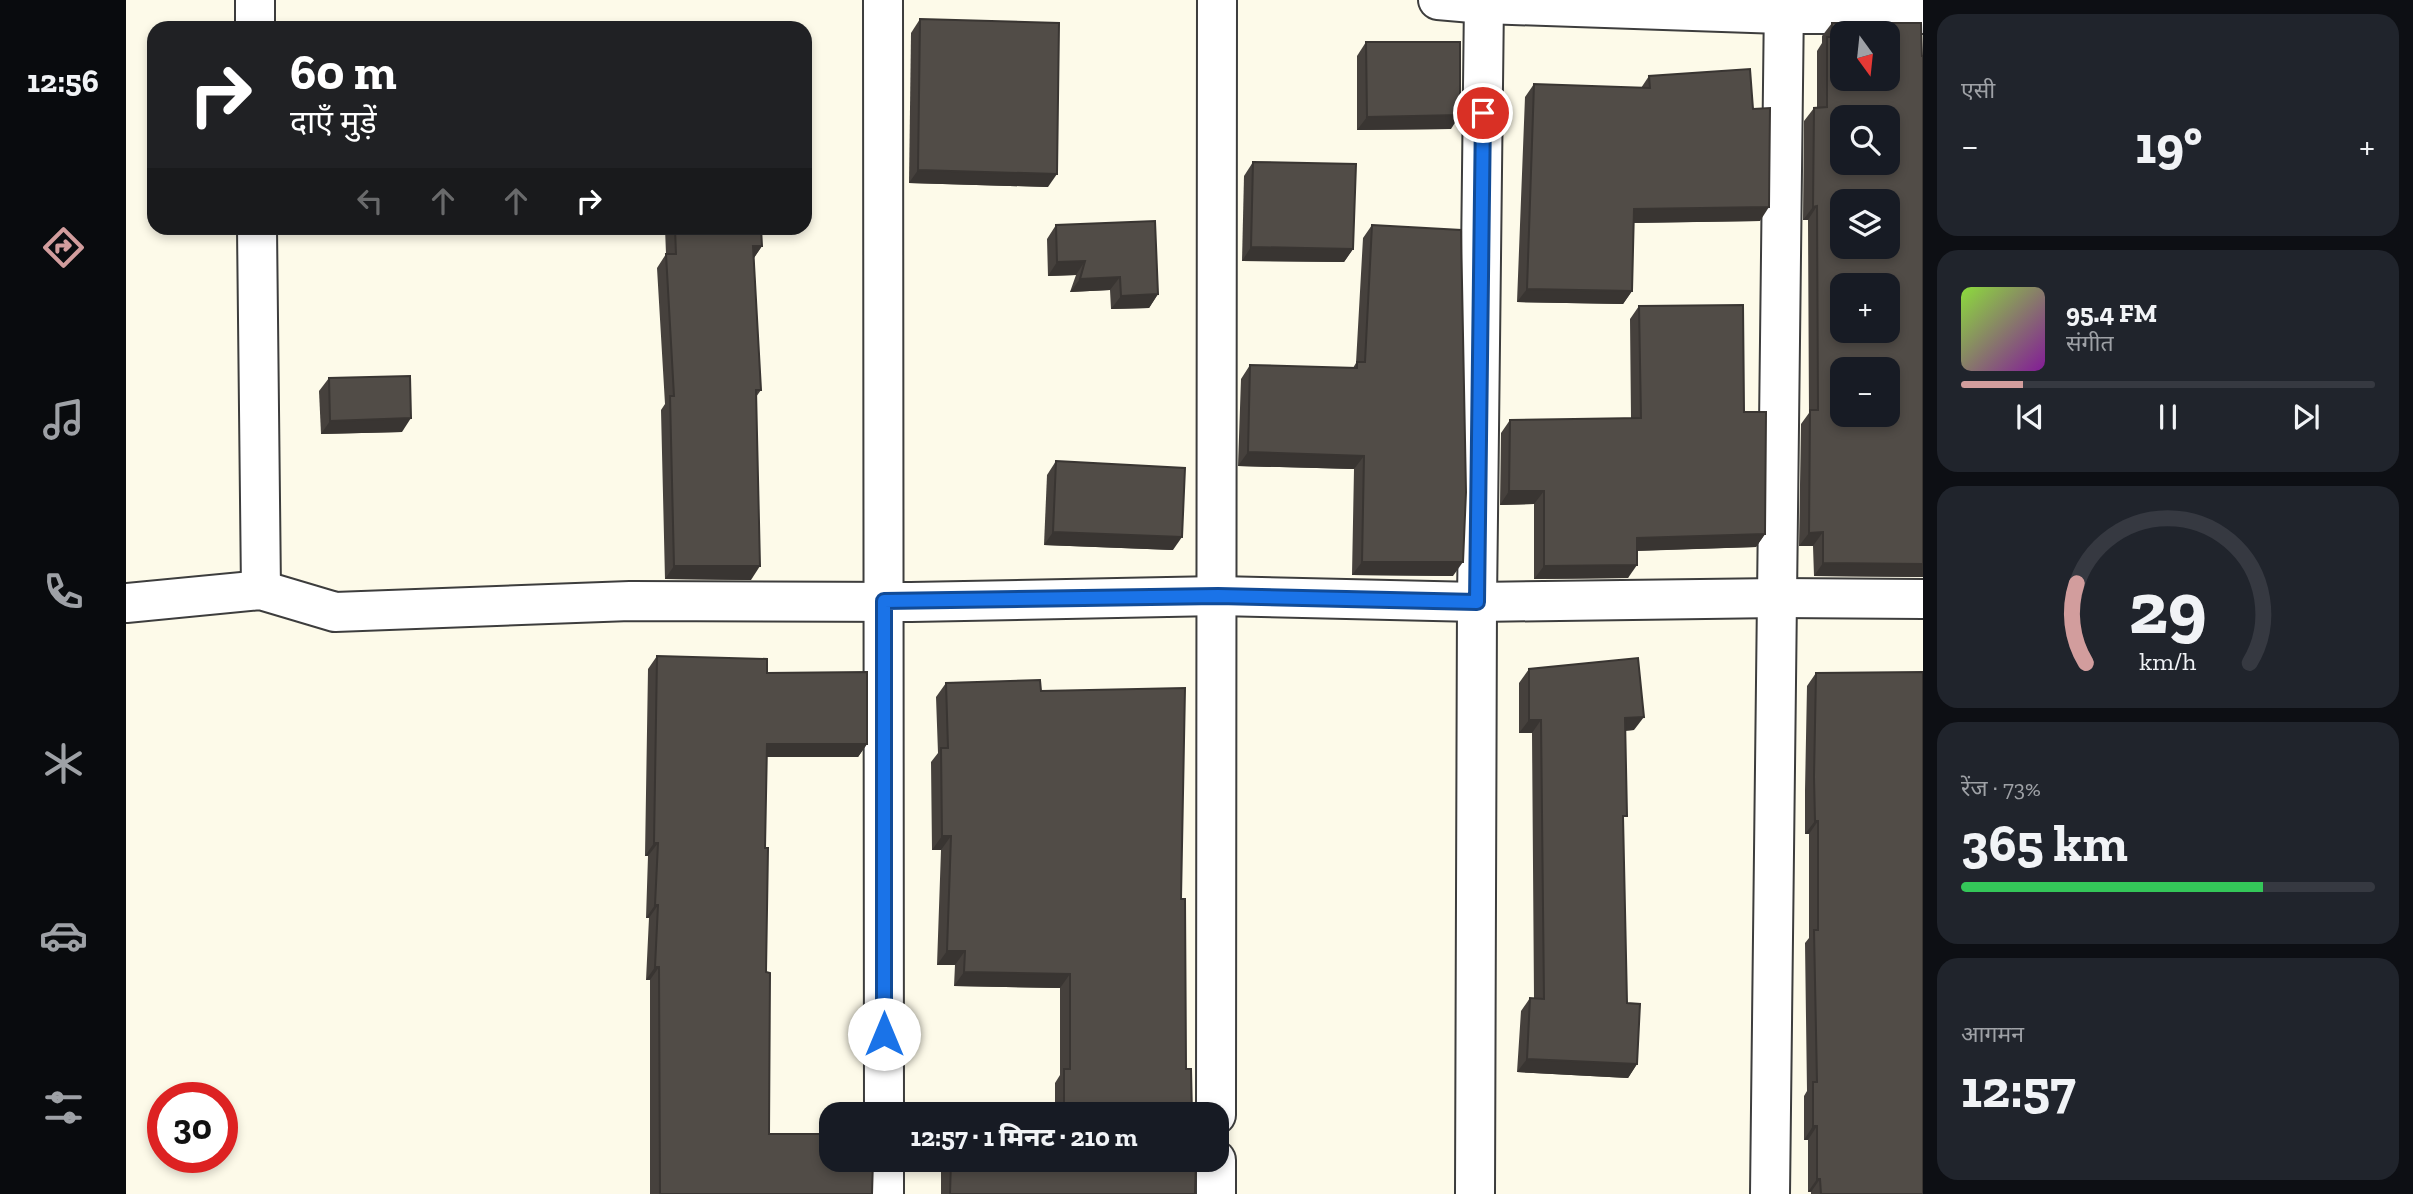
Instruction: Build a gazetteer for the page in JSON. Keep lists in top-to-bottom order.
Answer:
{
  "north": "bottom",
  "page": {
    "tabs": "12:56",
    "tile": [
      "एसी",
      ["रेंज · 73%", "365 km"],
      ["आगमन", "12:57"]
    ],
    "map_buttons": ["+", "−"],
    "turn": ["60 m", "दाएँ मुड़ें"],
    "heat": ["−", "19°", "+"],
    "song": ["95.4 FM", "संगीत"],
    "limit": "30",
    "trip": "12:57 · 1 मिनट · 210 m",
    "gauge": ["29", "km/h"]
  }
}
